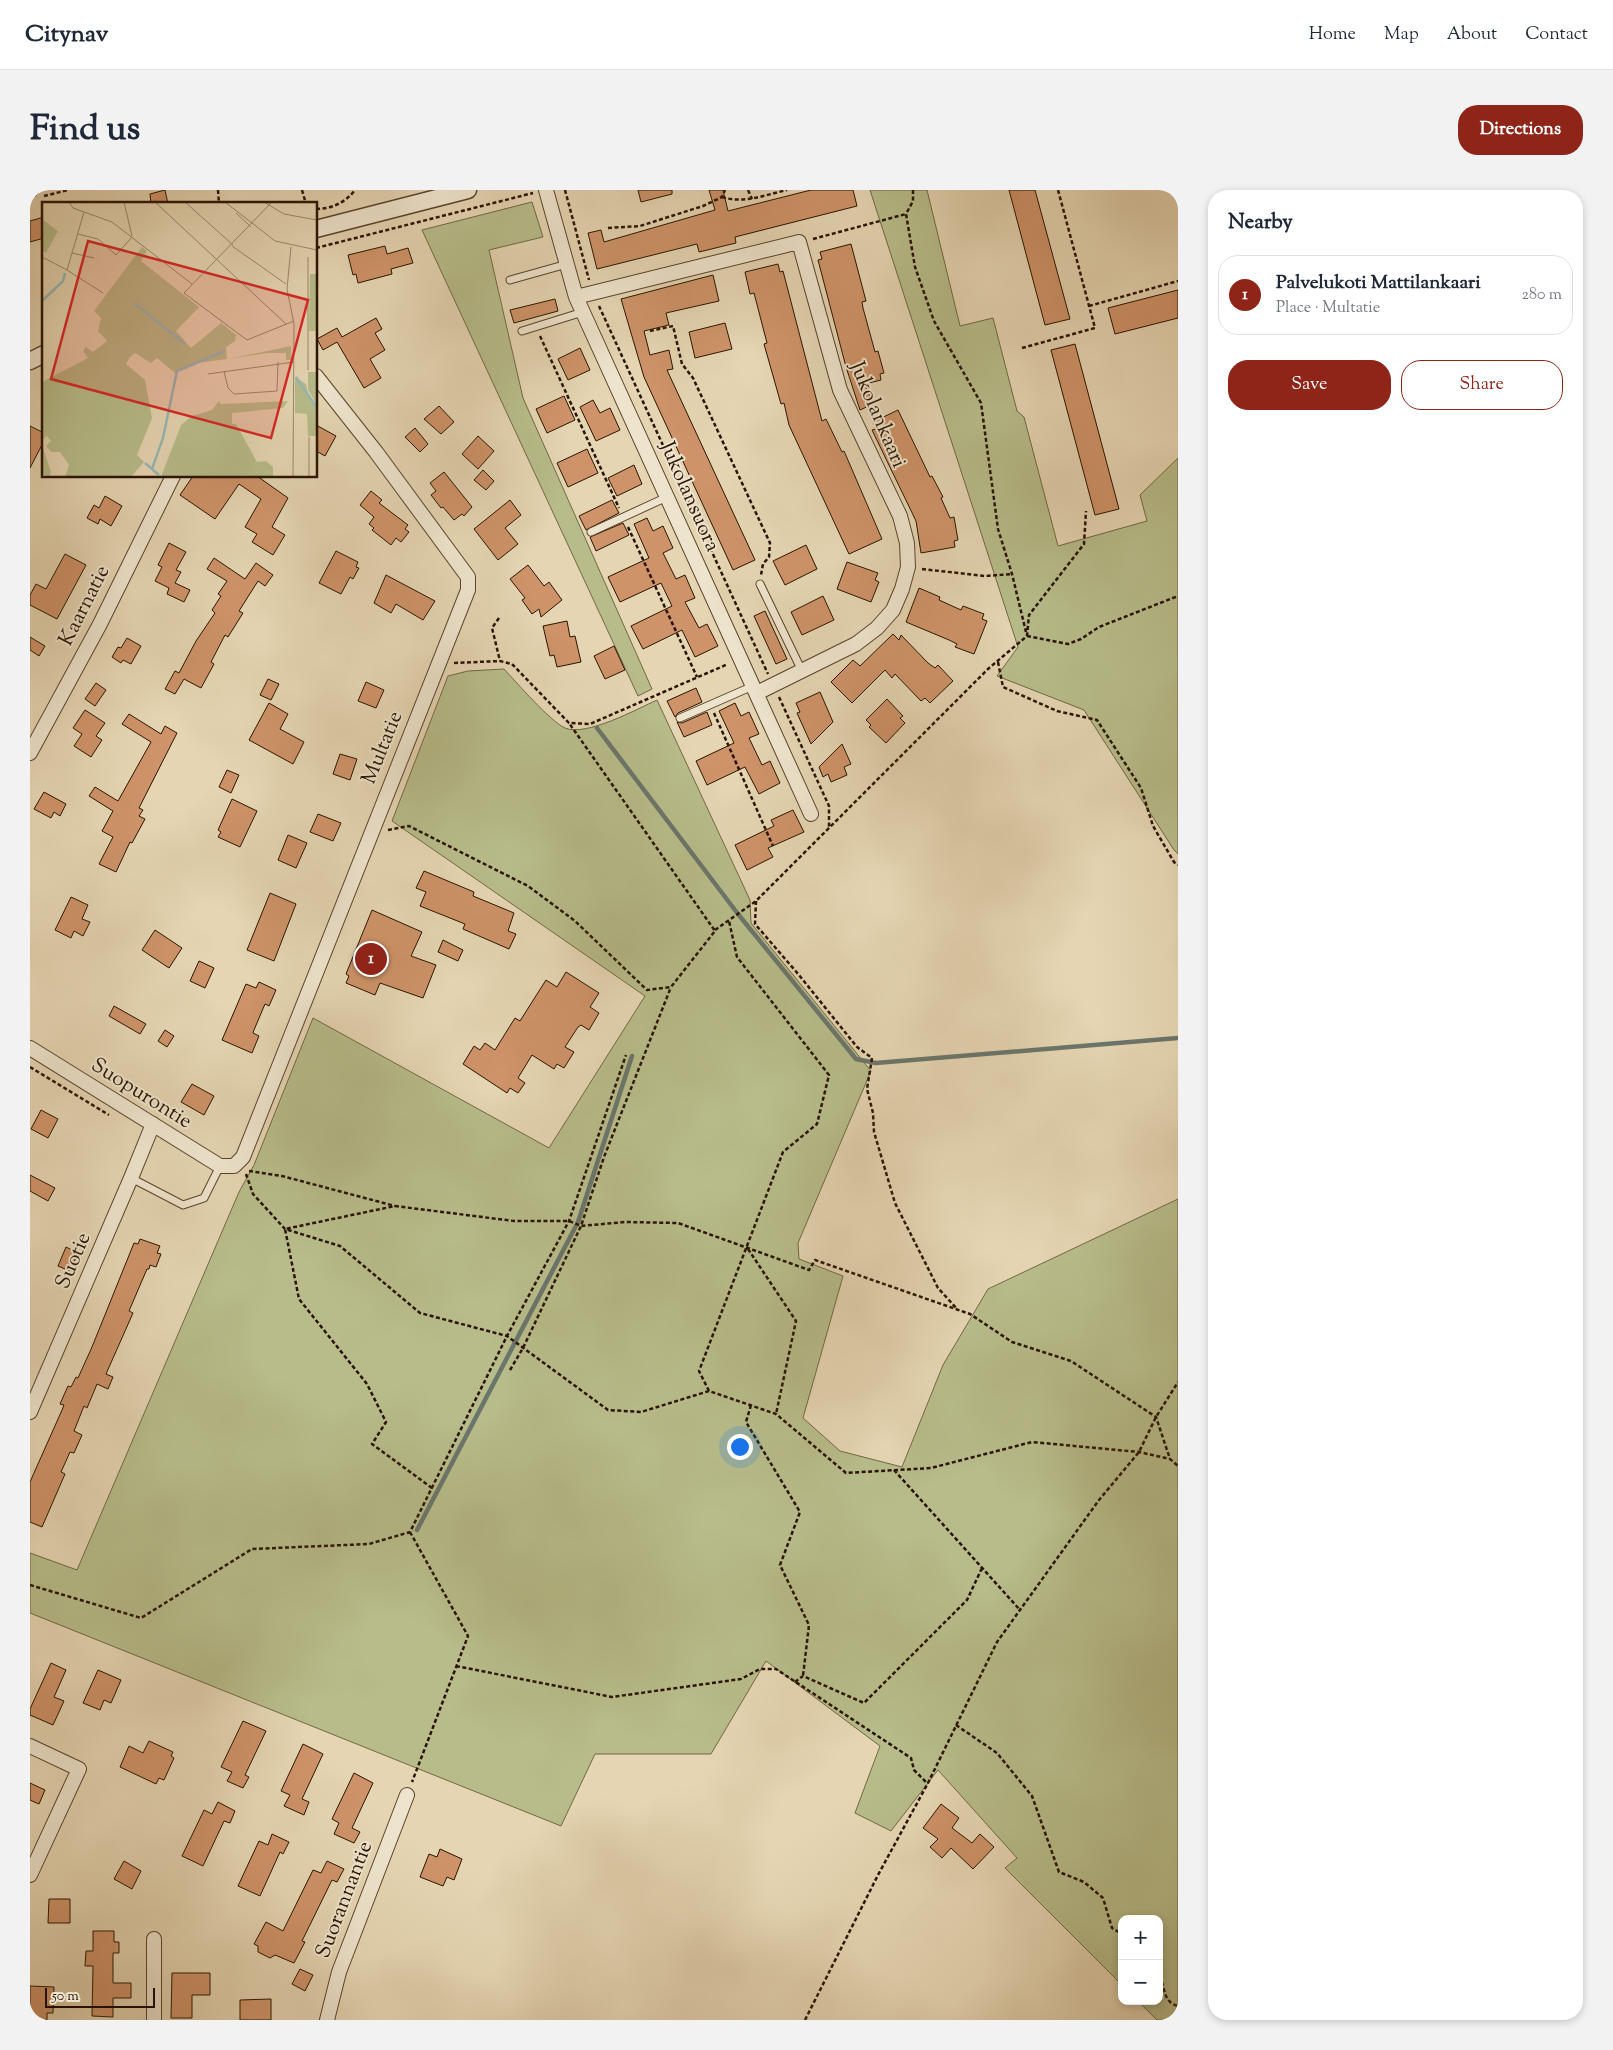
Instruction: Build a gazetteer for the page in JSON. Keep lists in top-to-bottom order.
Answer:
{
  "streets": {
    "street": [
      "Jukolankaari",
      "Jukolansuora",
      "Kaarnatie",
      "Multatie",
      "Suopurontie",
      "Suotie",
      "Suorannantie"
    ]
  },
  "crossings": [
    ["Jukolankaari", "Jukolansuora"],
    ["Multatie", "Suopurontie"],
    ["Suopurontie", "Suotie"]
  ],
  "scale_bar": "50 m",
  "page": {
    "header": "Citynav",
    "nav": [
      "Home",
      "Map",
      "About",
      "Contact"
    ],
    "title": "Find us",
    "buttons": [
      "Directions",
      ["Save", "Share"]
    ],
    "heading": "Nearby",
    "list": [
      {
        "mark": "1",
        "name": "Palvelukoti Mattilankaari",
        "note": "Place · Multatie",
        "value": "280 m"
      }
    ],
    "pins": "1",
    "map_buttons": ["+", "−"],
    "scale": "50 m"
  }
}
